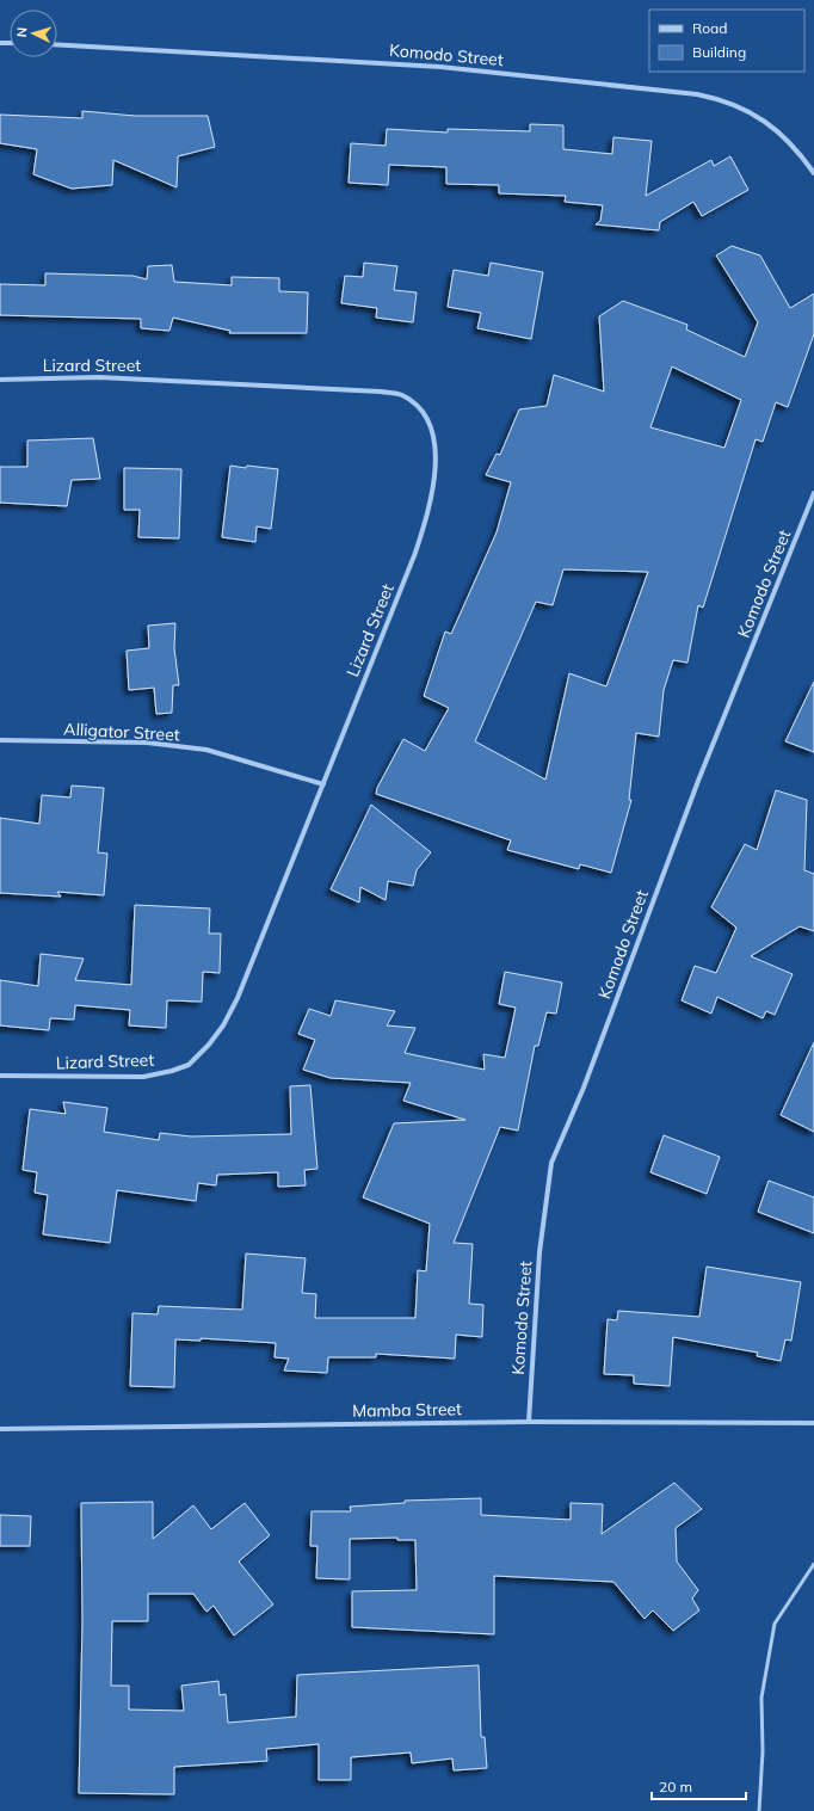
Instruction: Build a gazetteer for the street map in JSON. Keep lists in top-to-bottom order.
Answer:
{
  "streets": {
    "street": [
      "Komodo Street",
      "Lizard Street",
      "Alligator Street",
      "Mamba Street"
    ]
  },
  "crossings": [
    ["Komodo Street", "Mamba Street"],
    ["Lizard Street", "Alligator Street"]
  ],
  "legend": ["Road", "Building"],
  "scale_bar": "20 m",
  "north": "left"
}
